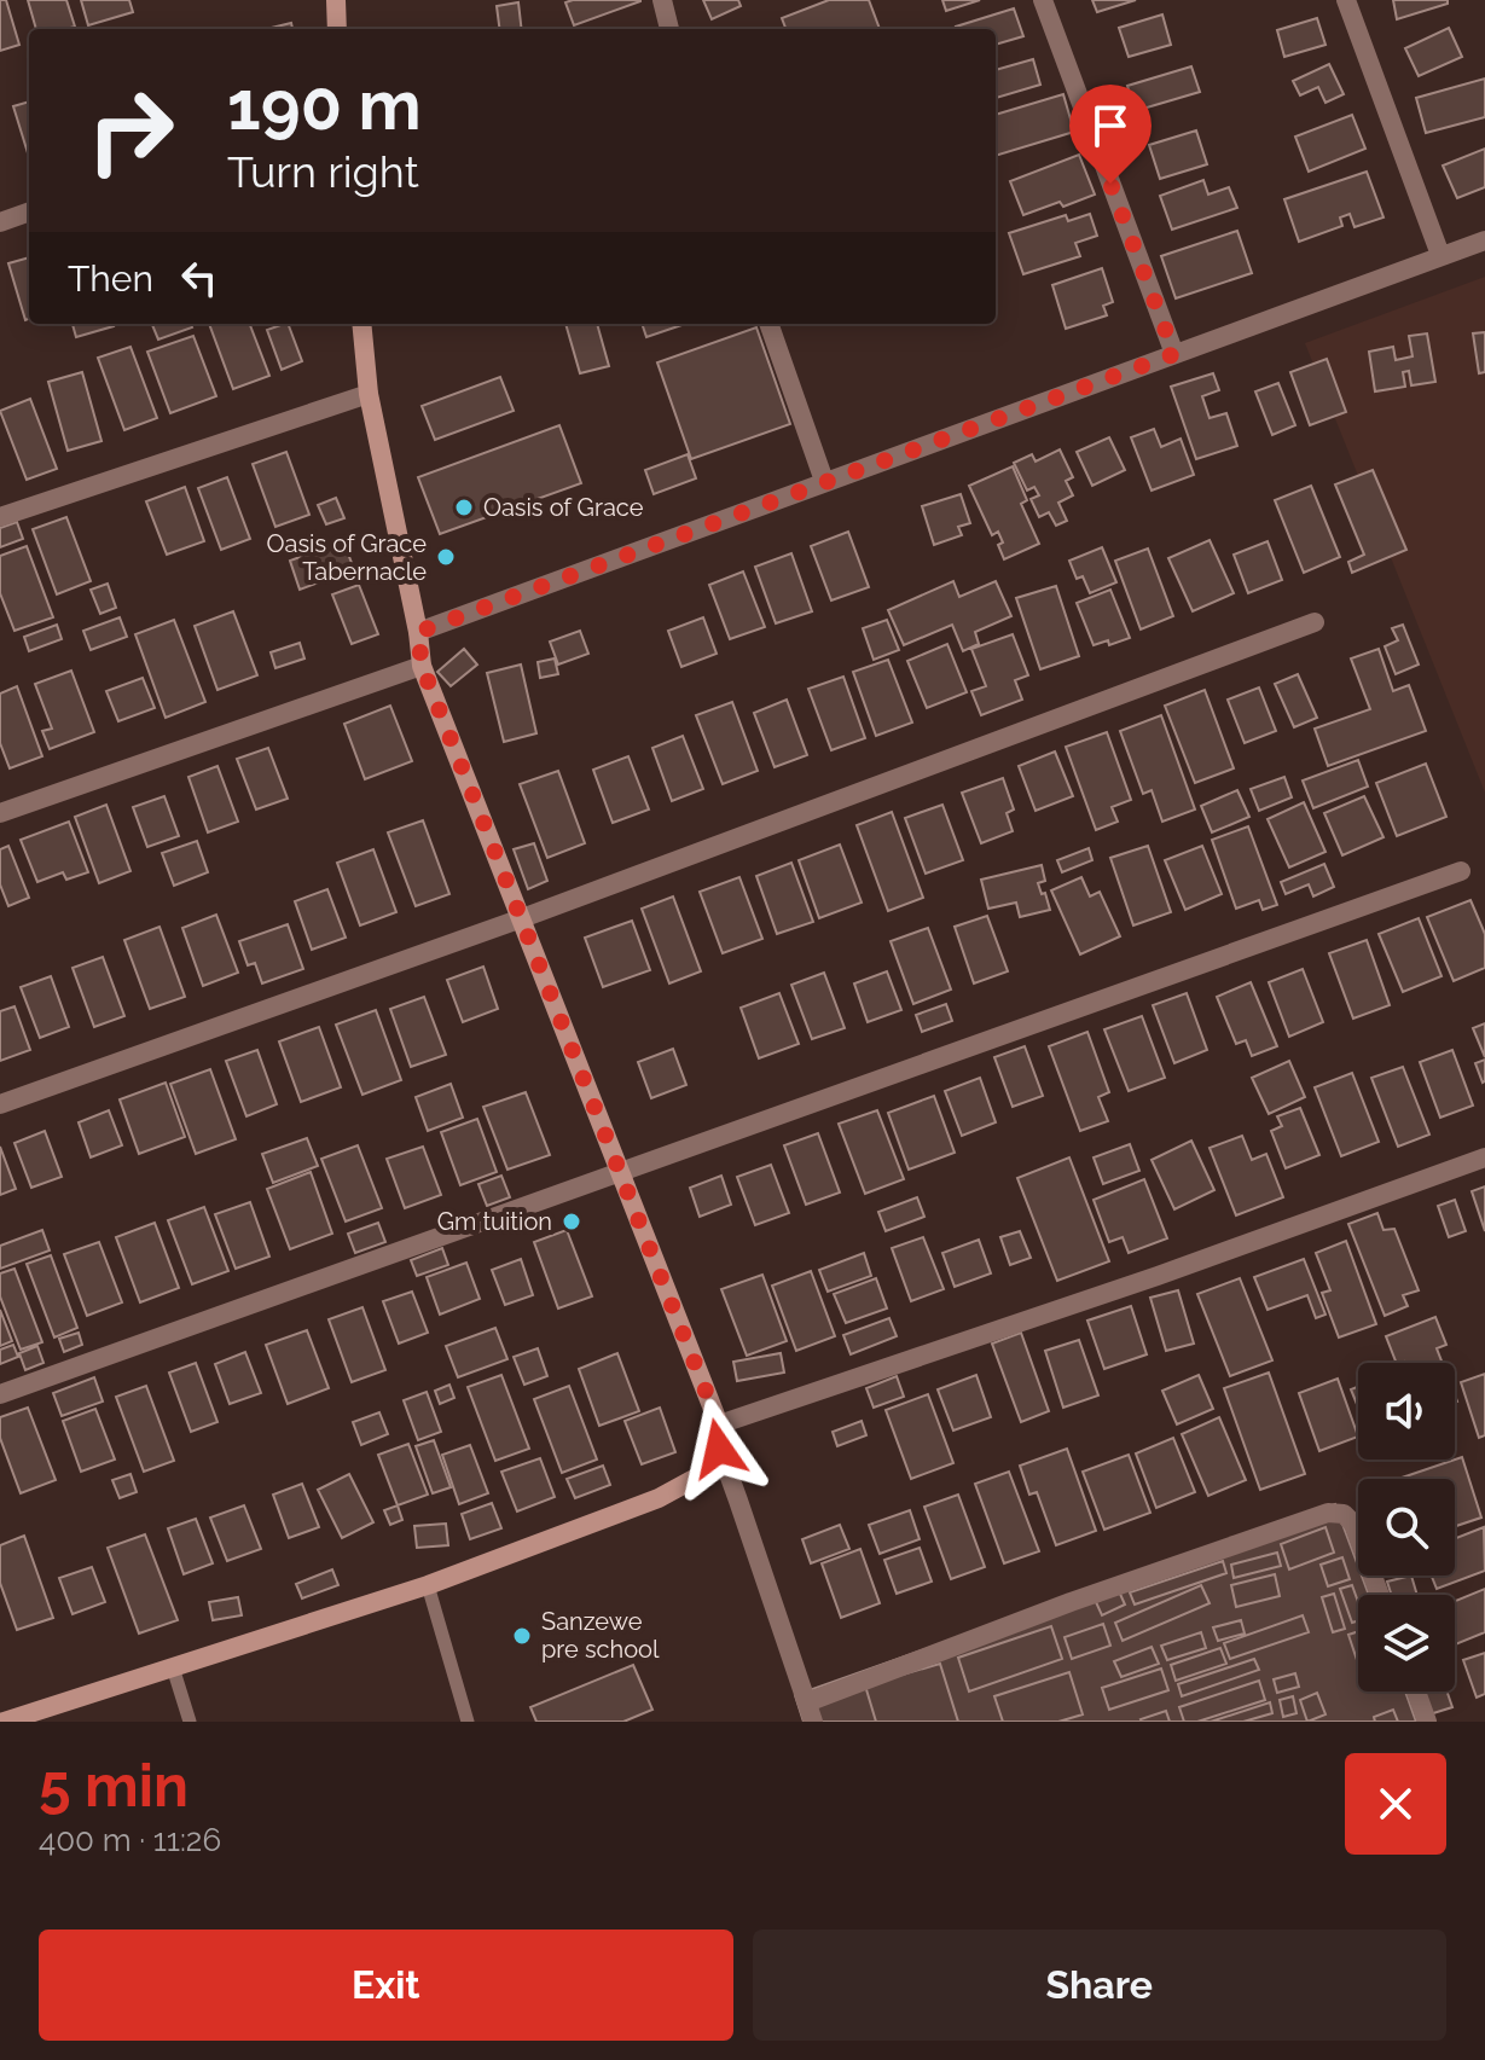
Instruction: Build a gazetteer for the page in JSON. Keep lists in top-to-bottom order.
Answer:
{
  "places": [
    "Oasis of Grace",
    "Oasis of Grace Tabernacle",
    "Gm tuition",
    "Sanzewe pre school"
  ],
  "page": {
    "turn": ["190 m", "Turn right"],
    "then": "Then",
    "heading": ["5 min", "400 m · 11:26"],
    "buttons": ["Exit", "Share"]
  }
}
